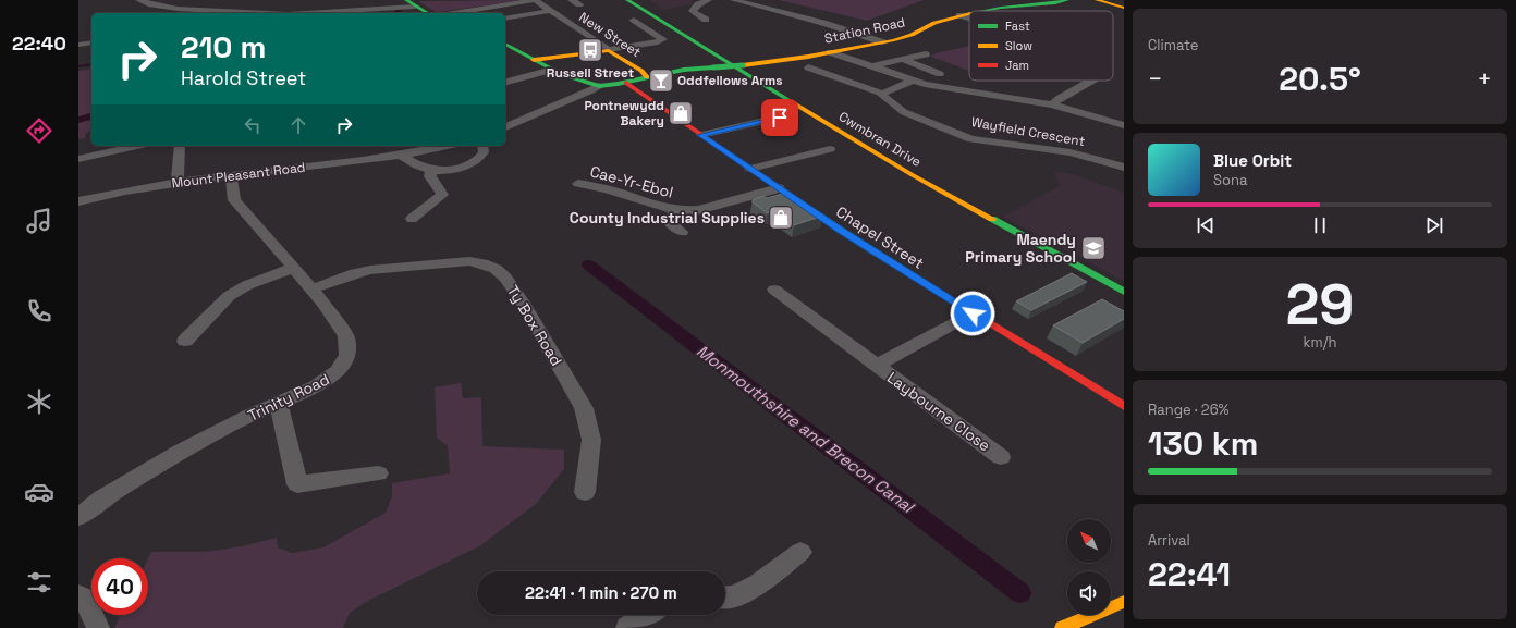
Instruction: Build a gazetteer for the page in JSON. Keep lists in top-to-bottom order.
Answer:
{
  "streets": {
    "street": [
      "Station Road",
      "New Street",
      "Wayfield Crescent",
      "Cwmbran Drive",
      "Mount Pleasant Road",
      "Cae-Yr-Ebol",
      "Chapel Street",
      "Ty Box Road",
      "Trinity Road",
      "Laybourne Close"
    ]
  },
  "crossings": [
    ["Station Road", "New Street"],
    ["Station Road", "Chapel Street"],
    ["Mount Pleasant Road", "Trinity Road"],
    ["Cae-Yr-Ebol", "Chapel Street"],
    ["Chapel Street", "Laybourne Close"],
    ["Ty Box Road", "Trinity Road"]
  ],
  "water": ["Monmouthshire and Brecon Canal"],
  "places": {
    "bus stop": ["Russell Street"],
    "bar": ["Oddfellows Arms"],
    "shop": ["Pontnewydd Bakery", "County Industrial Supplies"],
    "school or university": ["Maendy Primary School"]
  },
  "legend": ["Fast", "Slow", "Jam"],
  "north": "top left",
  "page": {
    "tabs": "22:40",
    "tile": [
      "Climate",
      ["29", "km/h"],
      ["Range · 26%", "130 km"],
      ["Arrival", "22:41"]
    ],
    "turn": ["210 m", "Harold Street"],
    "heat": ["−", "20.5°", "+"],
    "song": ["Blue Orbit", "Sona"],
    "limit": "40",
    "trip": "22:41 · 1 min · 270 m"
  }
}
